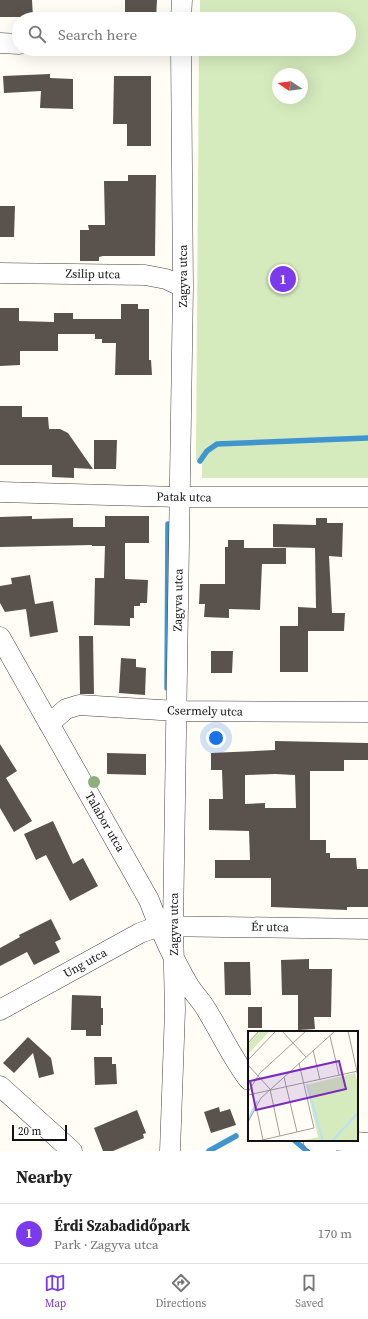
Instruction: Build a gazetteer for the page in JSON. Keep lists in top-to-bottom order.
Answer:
{
  "streets": {
    "street": [
      "Zsilip utca",
      "Zagyva utca",
      "Patak utca",
      "Csermely utca",
      "Talabor utca",
      "Ér utca",
      "Ung utca"
    ]
  },
  "crossings": [
    ["Zsilip utca", "Zagyva utca"],
    ["Zagyva utca", "Patak utca"],
    ["Zagyva utca", "Csermely utca"],
    ["Zagyva utca", "Talabor utca"],
    ["Zagyva utca", "Ér utca"],
    ["Zagyva utca", "Ung utca"],
    ["Csermely utca", "Talabor utca"],
    ["Talabor utca", "Ér utca"],
    ["Talabor utca", "Ung utca"],
    ["Ér utca", "Ung utca"]
  ],
  "scale_bar": "20 m",
  "north": "left",
  "page": {
    "search": "Search here",
    "pins": "1",
    "scale": "20 m",
    "heading": "Nearby",
    "list": [
      {
        "mark": "1",
        "name": "Érdi Szabadidőpark",
        "note": "Park · Zagyva utca",
        "value": "170 m"
      }
    ],
    "nav": ["Map", "Directions", "Saved"]
  }
}
